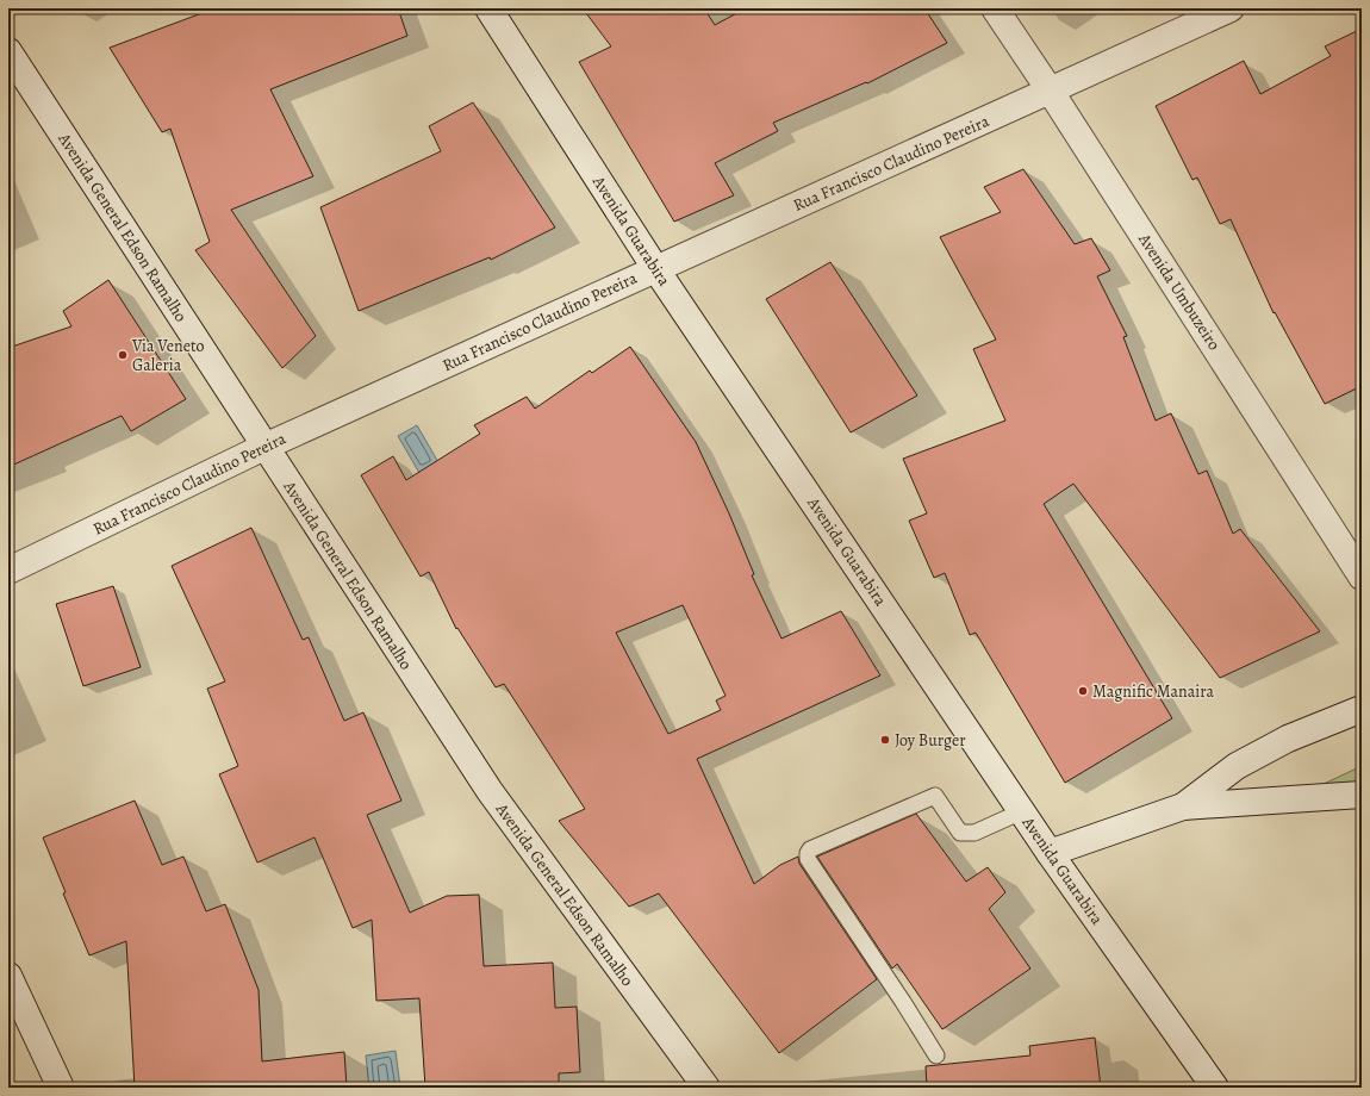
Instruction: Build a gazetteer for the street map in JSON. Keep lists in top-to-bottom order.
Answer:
{
  "streets": {
    "main road": [
      "Rua Francisco Claudino Pereira",
      "Avenida General Edson Ramalho",
      "Avenida Guarabira",
      "Avenida Umbuzeiro"
    ]
  },
  "crossings": [
    ["Rua Francisco Claudino Pereira", "Avenida General Edson Ramalho"],
    ["Rua Francisco Claudino Pereira", "Avenida Guarabira"],
    ["Rua Francisco Claudino Pereira", "Avenida Umbuzeiro"]
  ],
  "places": ["Via Veneto Galeria", "Magnific Manaira", "Joy Burger"]
}
